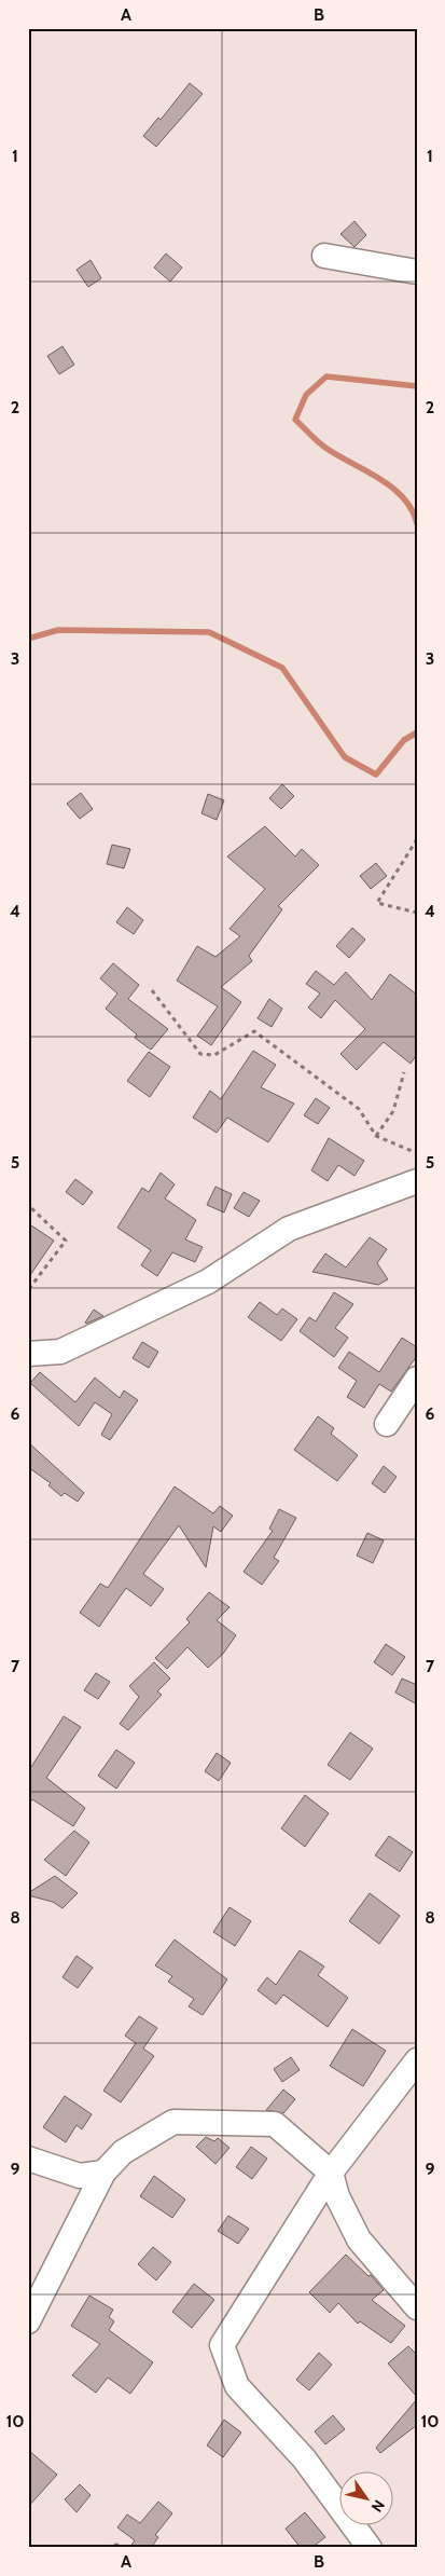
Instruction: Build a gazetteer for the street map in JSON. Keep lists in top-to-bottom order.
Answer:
{
  "north": "bottom right",
  "grid": {
    "columns": ["A", "B"],
    "rows": [
      "1",
      "2",
      "3",
      "4",
      "5",
      "6",
      "7",
      "8",
      "9",
      "10"
    ]
  }
}
